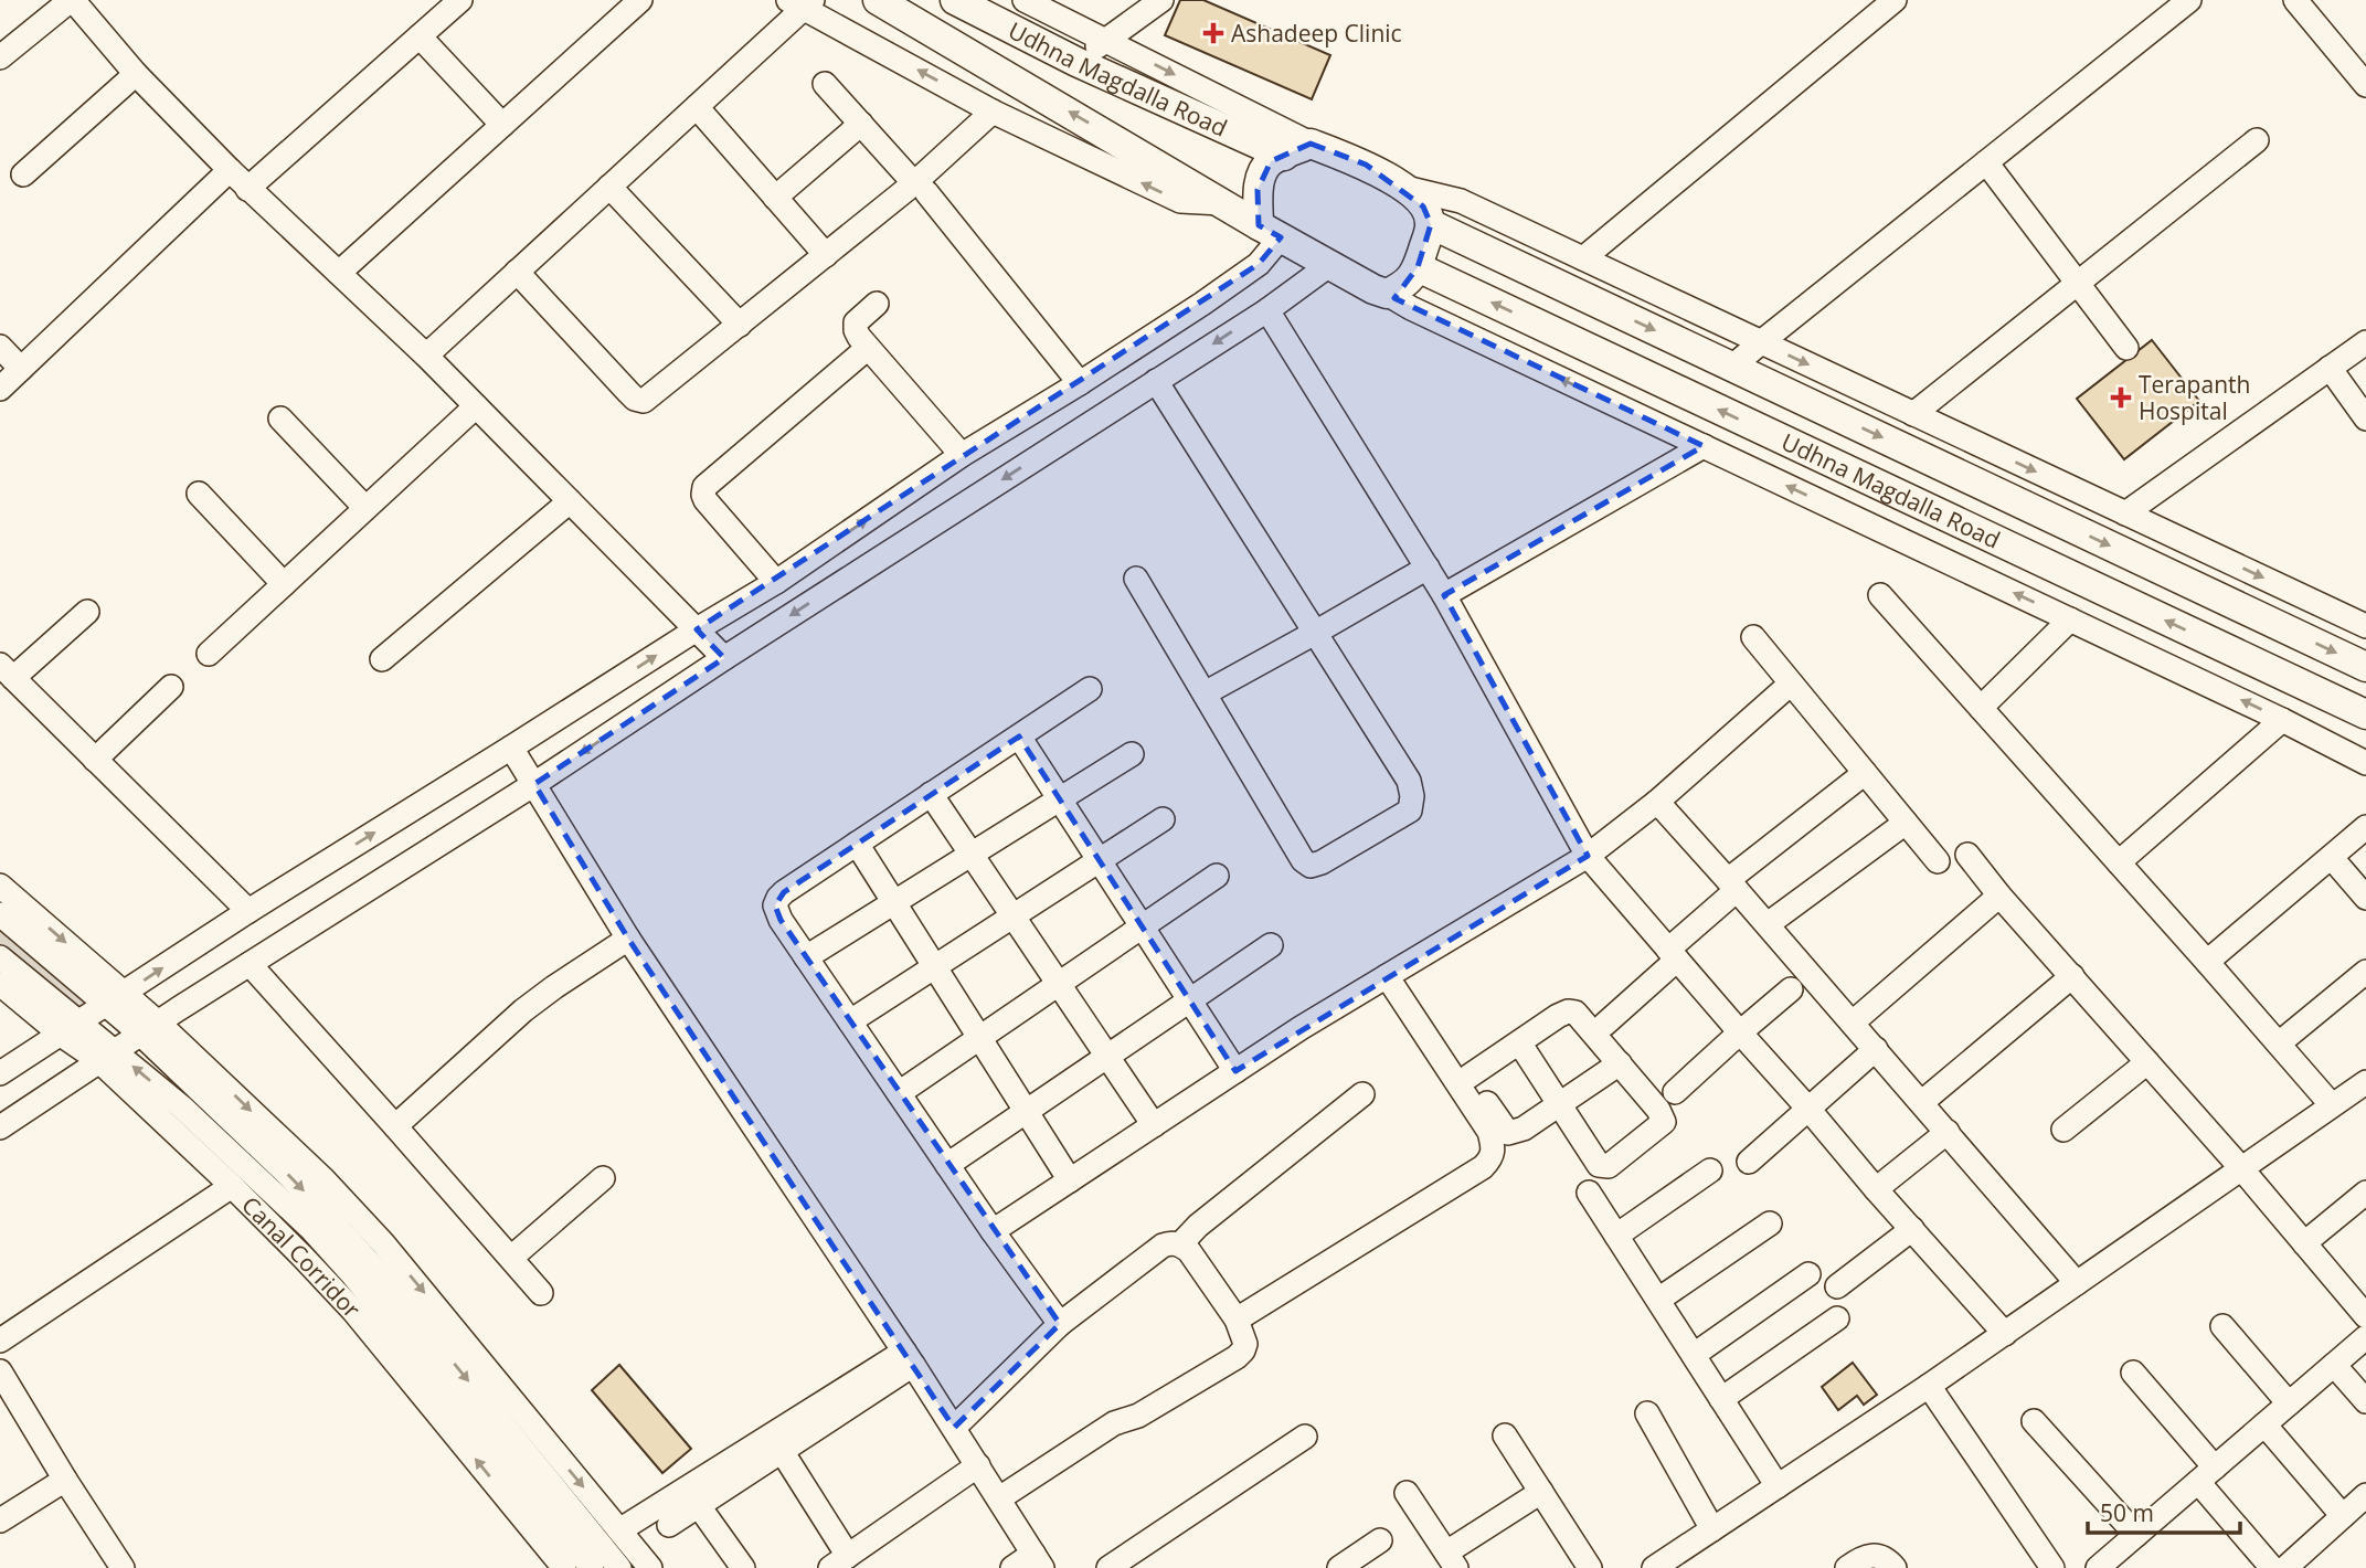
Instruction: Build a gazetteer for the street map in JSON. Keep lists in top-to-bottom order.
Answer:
{
  "streets": {
    "main road": ["Udhna Magdalla Road"],
    "street": ["Canal Corridor"]
  },
  "places": {
    "health": ["Ashadeep Clinic", "Terapanth Hospital"]
  },
  "scale_bar": "50 m"
}
